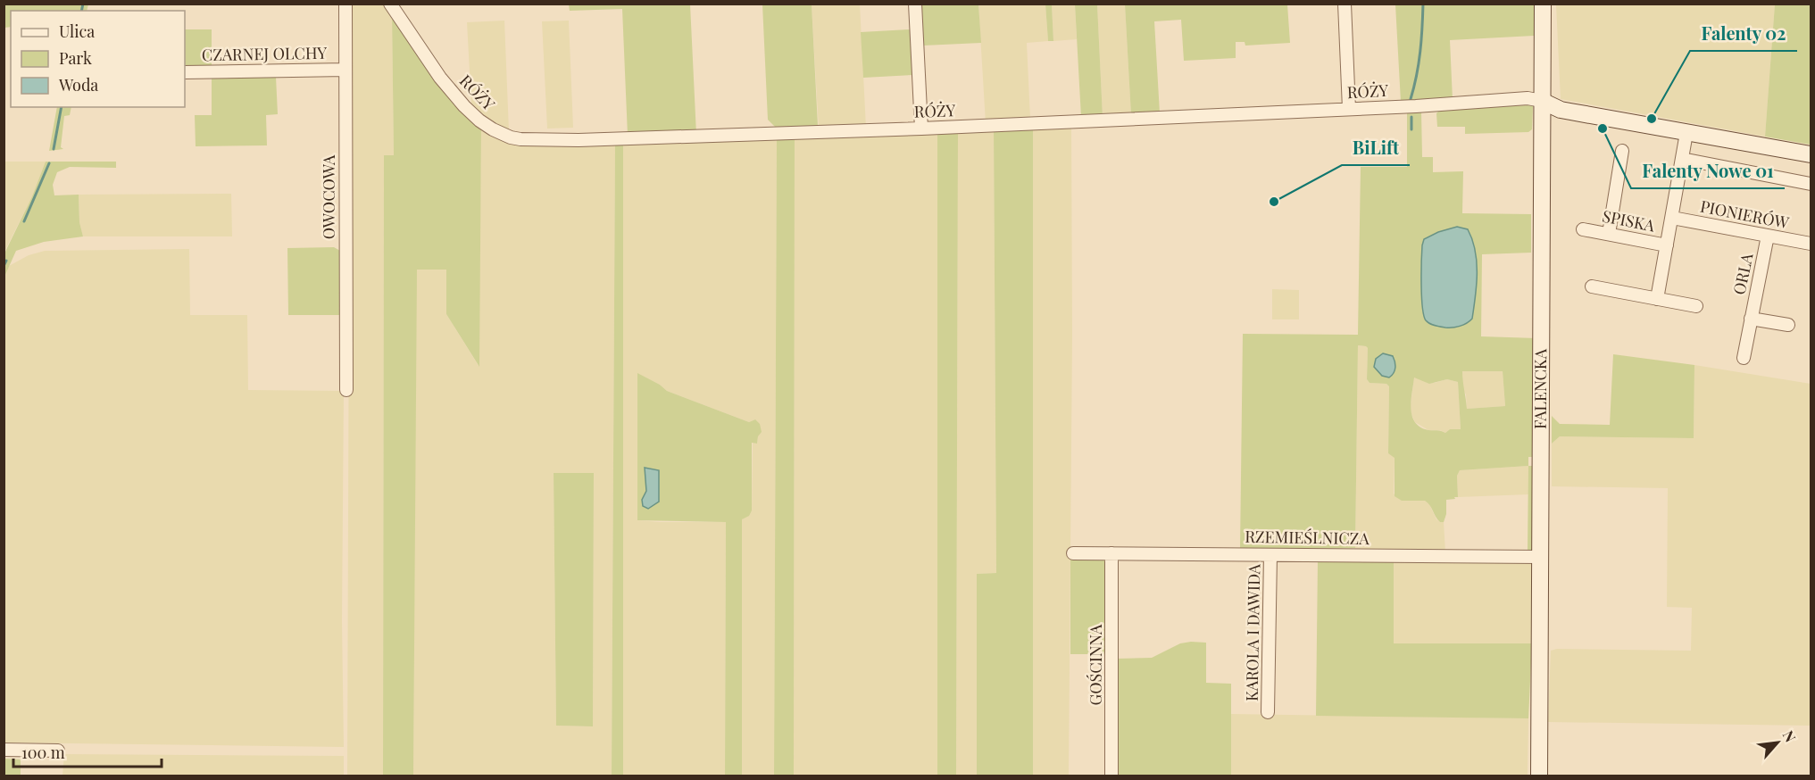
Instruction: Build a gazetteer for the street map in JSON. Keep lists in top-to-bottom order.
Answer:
{
  "streets": {
    "street": [
      "CZARNEJ OLCHY",
      "RÓŻY",
      "OWOCOWA",
      "PIONIERÓW",
      "SPISKA",
      "ORLA",
      "FALENCKA",
      "RZEMIEŚLNICZA",
      "KAROLA I DAWIDA",
      "GOŚCINNA"
    ]
  },
  "crossings": [
    ["CZARNEJ OLCHY", "OWOCOWA"],
    ["RÓŻY", "FALENCKA"],
    ["PIONIERÓW", "ORLA"],
    ["FALENCKA", "RZEMIEŚLNICZA"],
    ["RZEMIEŚLNICZA", "KAROLA I DAWIDA"],
    ["RZEMIEŚLNICZA", "GOŚCINNA"]
  ],
  "places": ["Falenty 02", "Falenty Nowe 01", "BiLift"],
  "legend": ["Ulica", "Park", "Woda"],
  "scale_bar": "100 m",
  "north": "top right"
}
